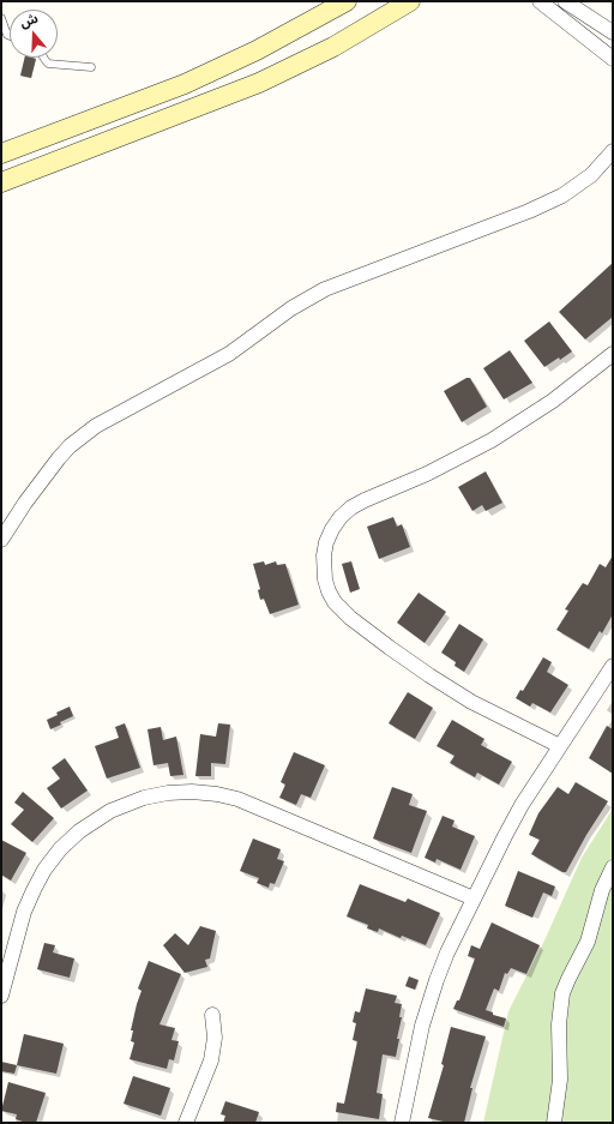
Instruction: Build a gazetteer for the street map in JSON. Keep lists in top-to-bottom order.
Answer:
{
  "north": "top"
}
